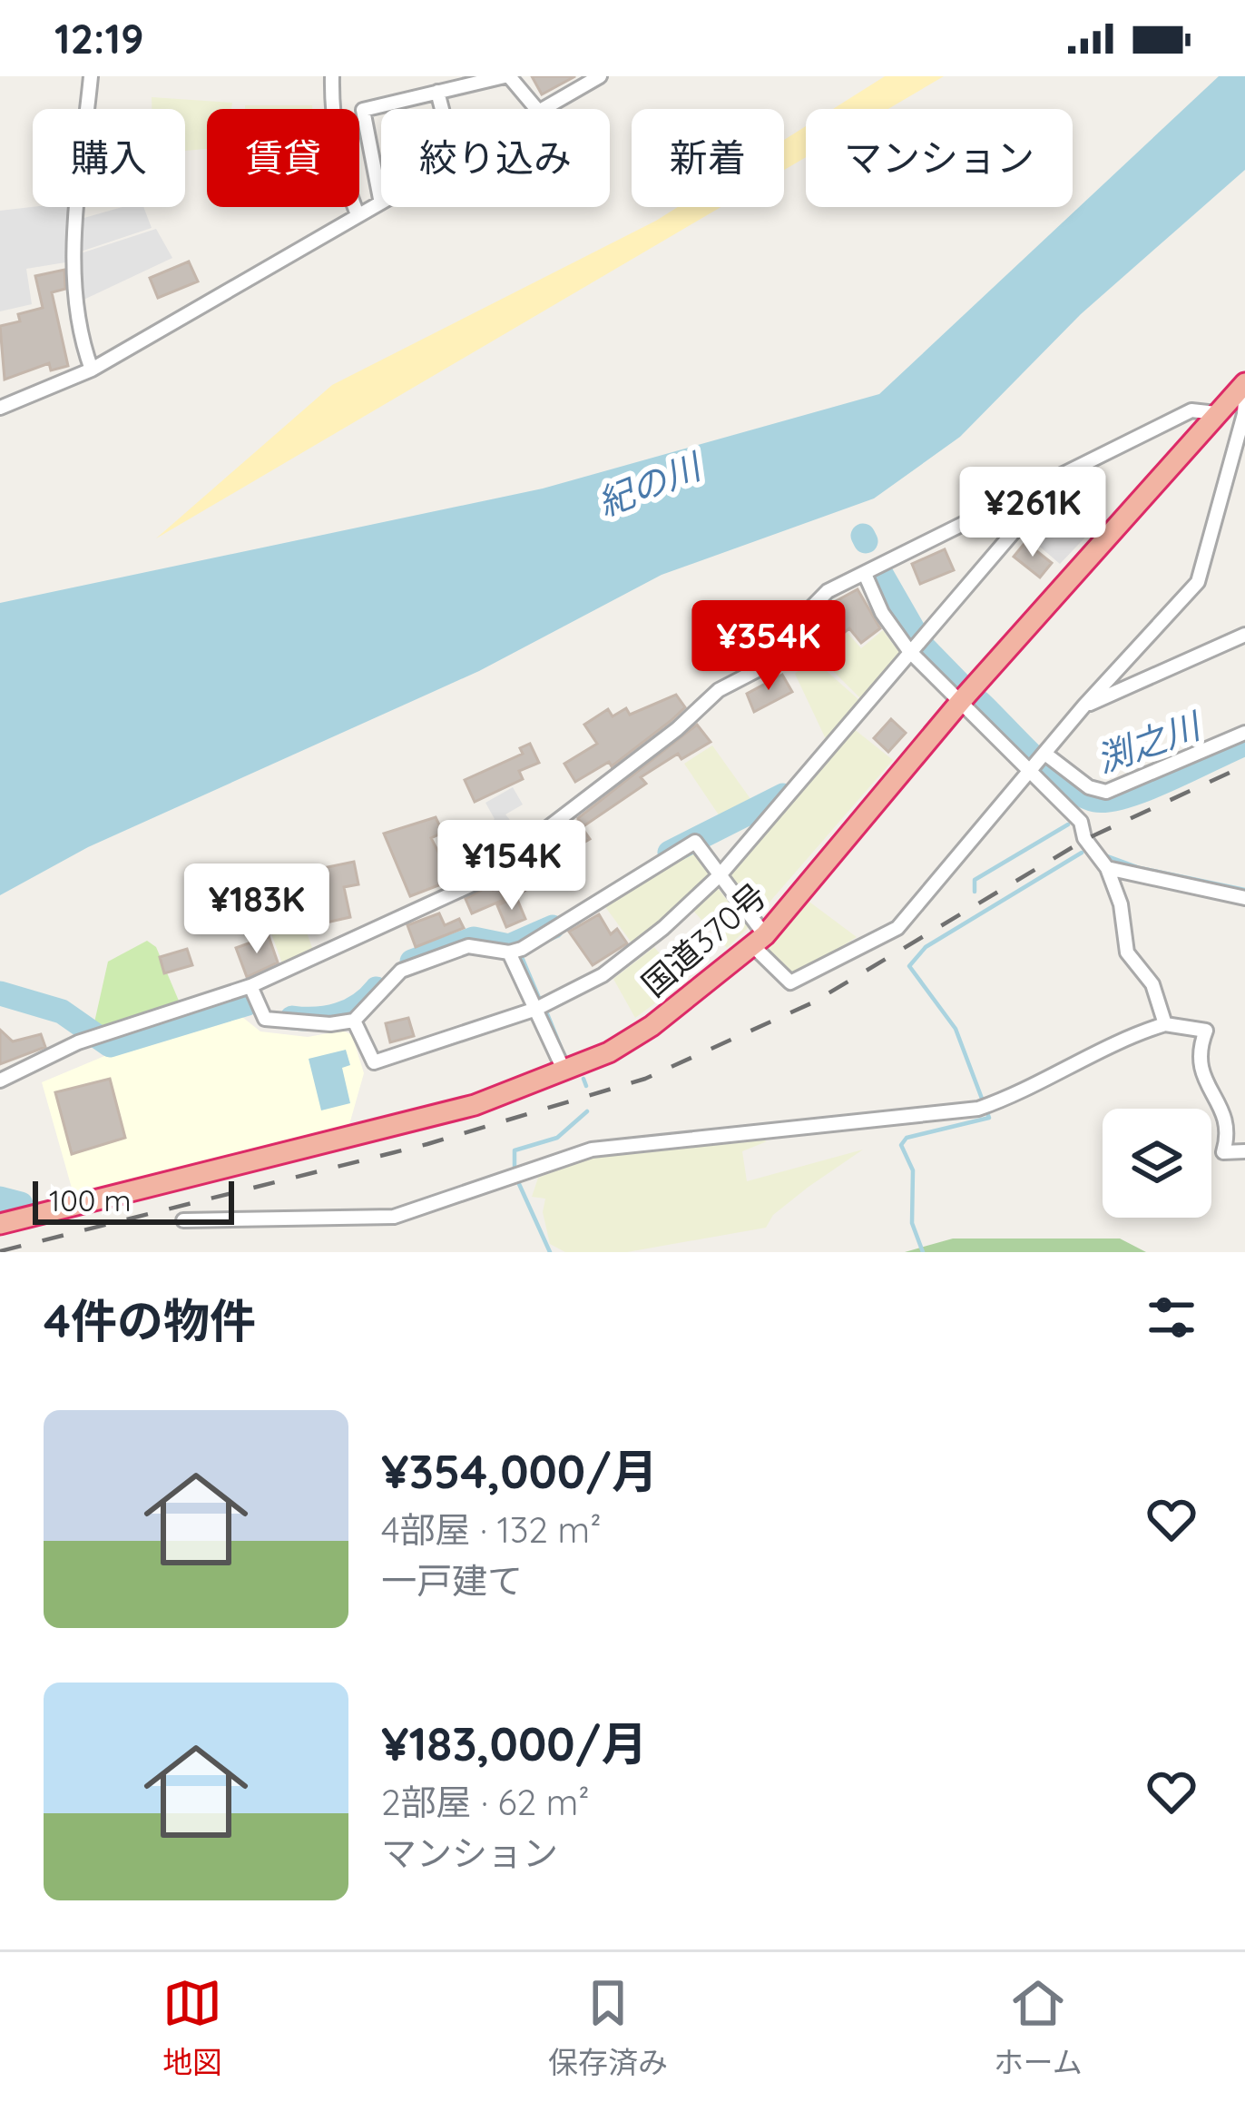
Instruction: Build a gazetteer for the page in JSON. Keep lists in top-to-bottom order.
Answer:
{
  "streets": {
    "highway": ["国道370号"]
  },
  "water": ["紀の川", "渕之川"],
  "scale_bar": "100 m",
  "page": {
    "status": "12:19",
    "chip": [
      "購入",
      "賃貸",
      "絞り込み",
      "新着",
      "マンション"
    ],
    "price": [
      "¥261K",
      "¥354K",
      "¥154K",
      "¥183K"
    ],
    "scale": "100 m",
    "heading": "4件の物件",
    "list": [
      {
        "name": "¥354,000/月",
        "note": "4部屋 · 132 m² · 一戸建て"
      },
      {
        "name": "¥183,000/月",
        "note": "2部屋 · 62 m² · マンション"
      }
    ],
    "tabs": ["地図", "保存済み", "ホーム"]
  }
}
